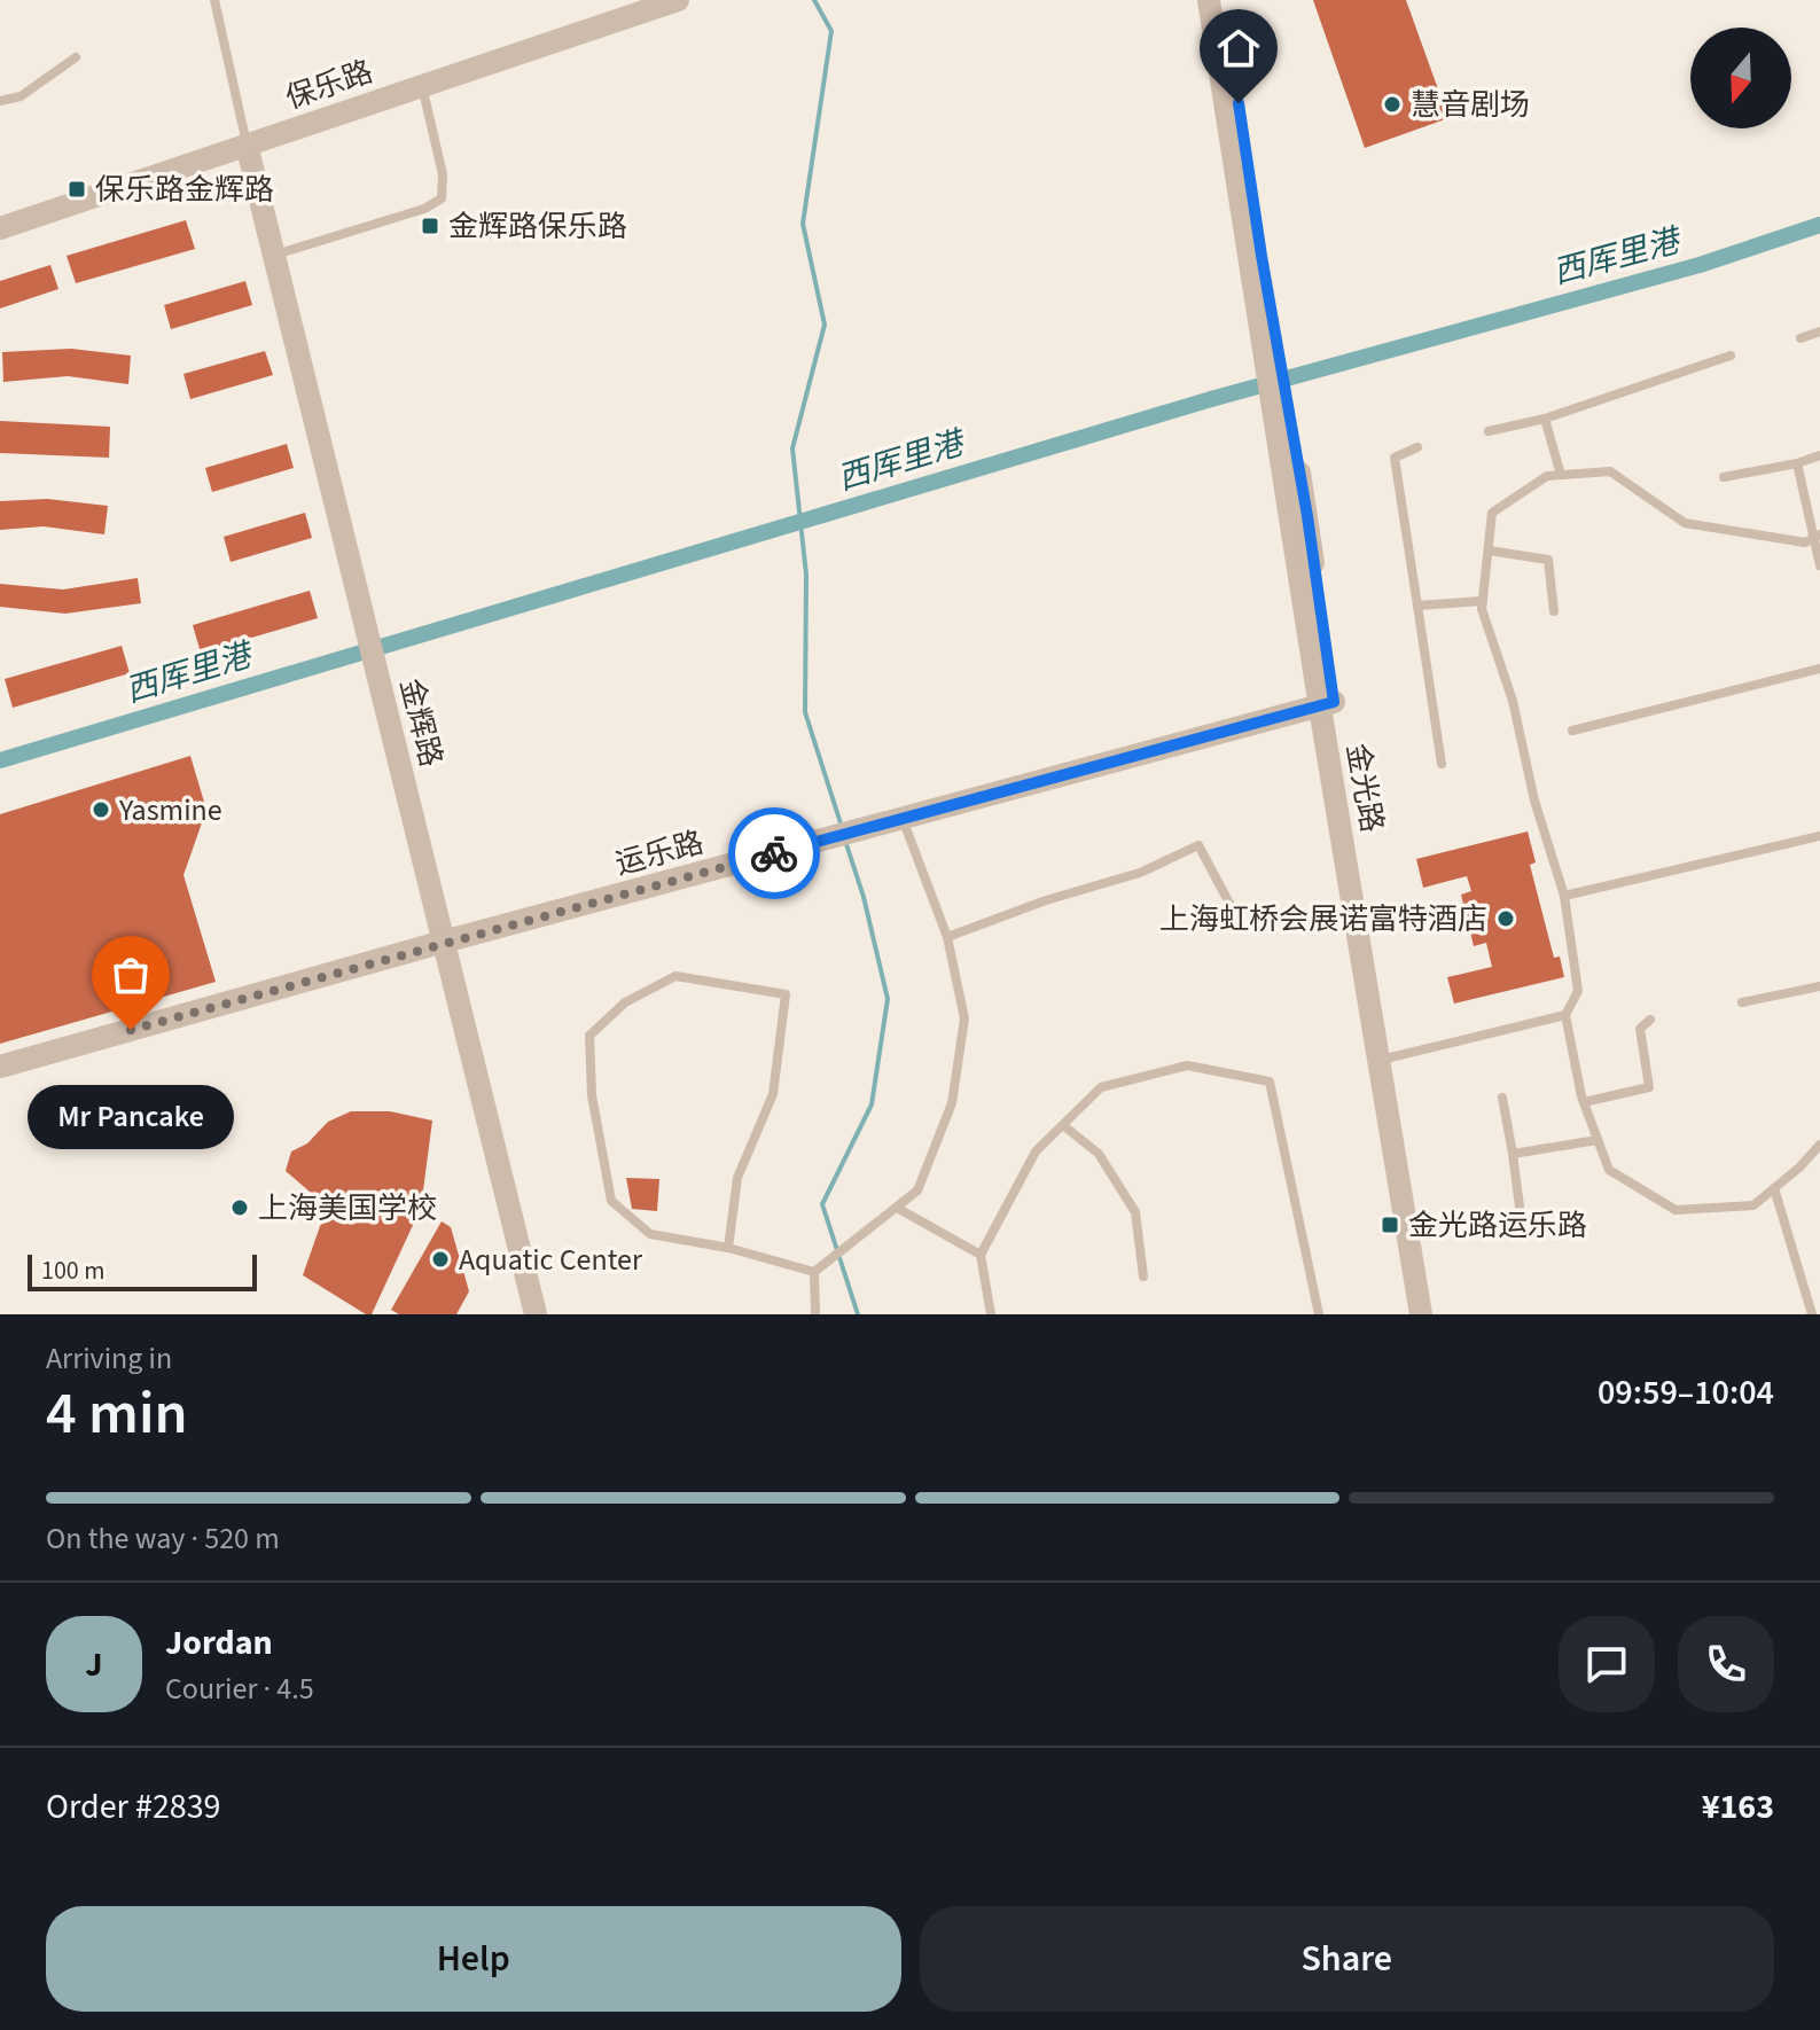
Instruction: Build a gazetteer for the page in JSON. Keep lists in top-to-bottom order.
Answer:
{
  "streets": {
    "street": [
      "保乐路",
      "金辉路",
      "金光路",
      "运乐路"
    ]
  },
  "crossings": [
    ["保乐路", "金辉路"],
    ["金辉路", "运乐路"],
    ["金光路", "运乐路"]
  ],
  "water": ["西厍里港"],
  "places": {
    "other": [
      "慧音剧场",
      "Yasmine",
      "上海虹桥会展诺富特酒店",
      "Mr Pancake",
      "上海美国学校",
      "Aquatic Center"
    ],
    "transit": ["保乐路金辉路", "金辉路保乐路", "金光路运乐路"]
  },
  "scale_bar": "100 m",
  "north": "bottom",
  "page": {
    "bubble": "Mr Pancake",
    "scale": "100 m",
    "heading": ["4 min", "Arriving in", "09:59–10:04"],
    "panel": [
      "Jordan",
      "Courier · 4.5",
      "Order #2839",
      "¥163"
    ],
    "bar": "On the way · 520 m",
    "round": "J",
    "buttons": ["Help", "Share"]
  }
}
